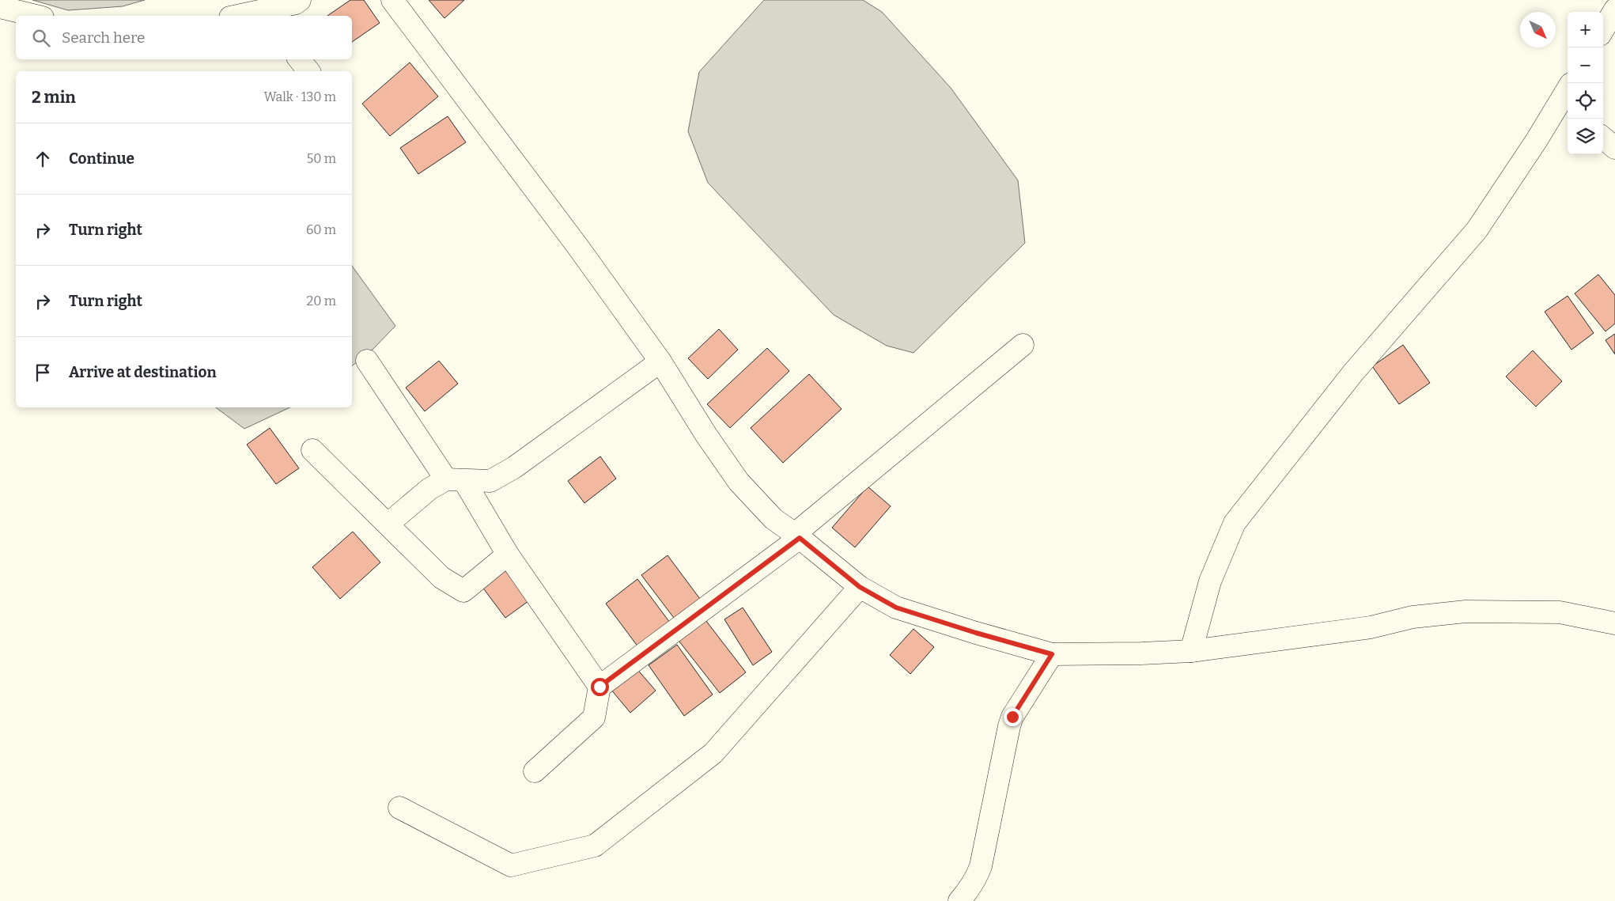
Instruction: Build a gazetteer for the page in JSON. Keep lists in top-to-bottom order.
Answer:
{
  "north": "bottom right",
  "page": {
    "map_buttons": ["+", "−"],
    "search": "Search here",
    "heading": ["2 min", "Walk · 130 m"],
    "list": [
      ["Continue", "50 m"],
      ["Turn right", "60 m"],
      ["Turn right", "20 m"],
      "Arrive at destination"
    ]
  }
}
